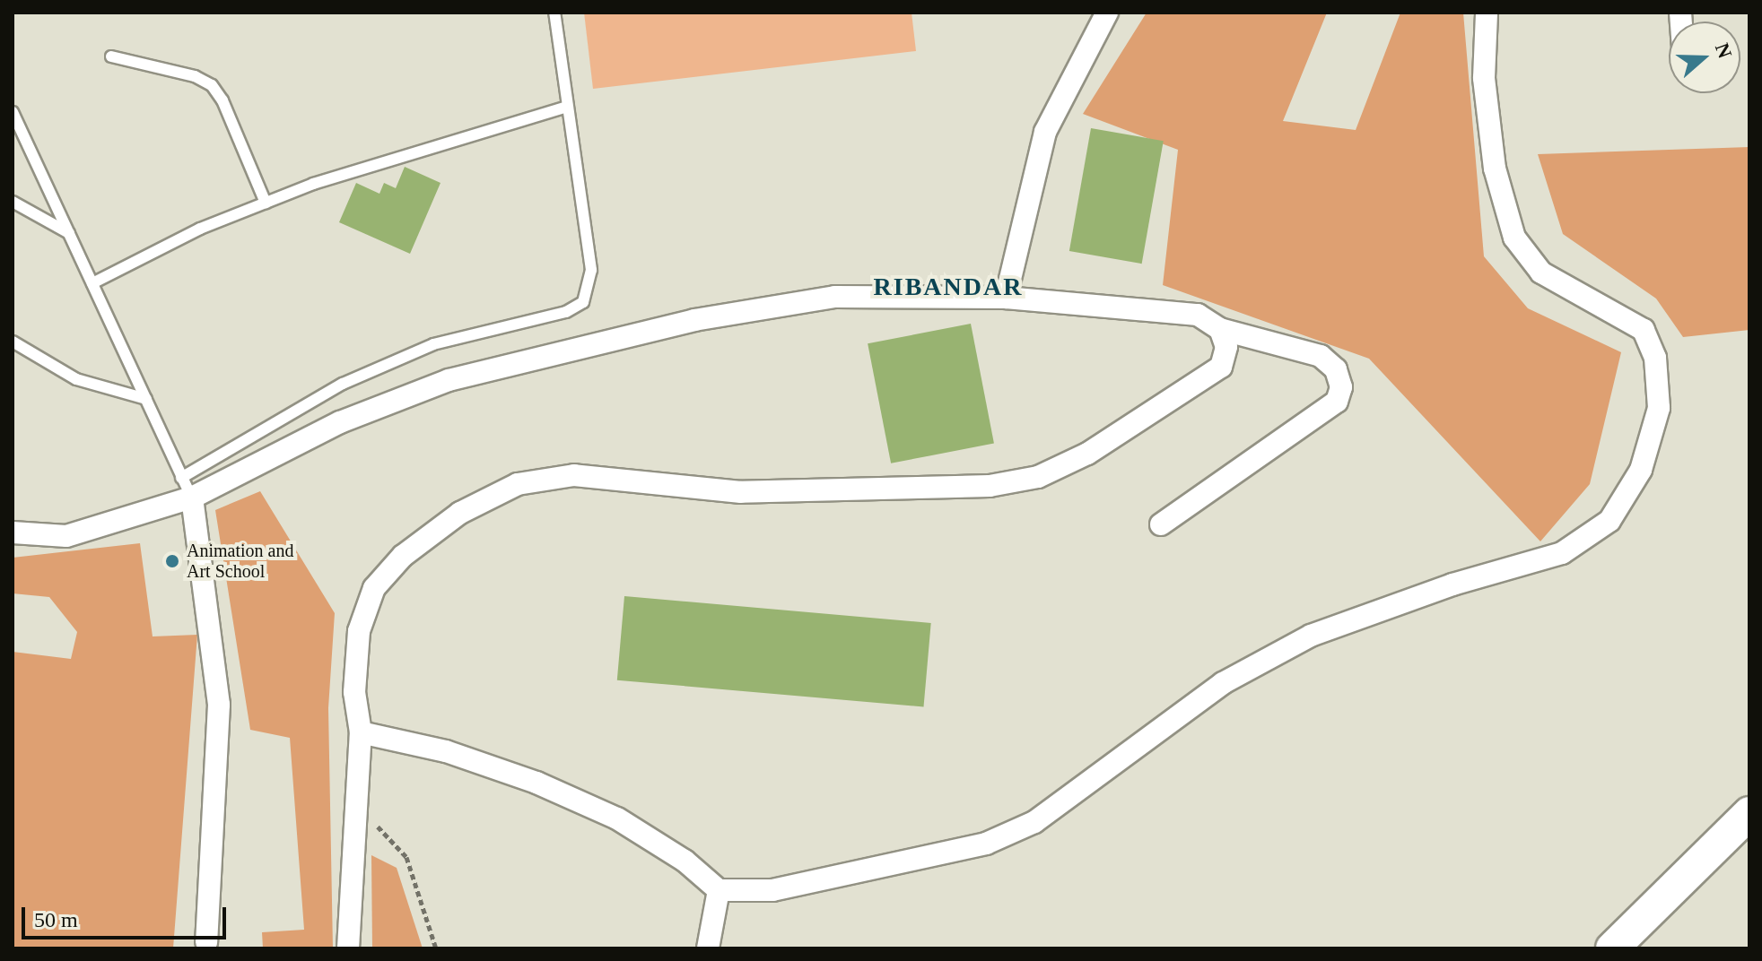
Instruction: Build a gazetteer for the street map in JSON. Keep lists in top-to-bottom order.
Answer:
{
  "districts": ["RIBANDAR"],
  "places": ["Animation and Art School"],
  "scale_bar": "50 m",
  "north": "right"
}
